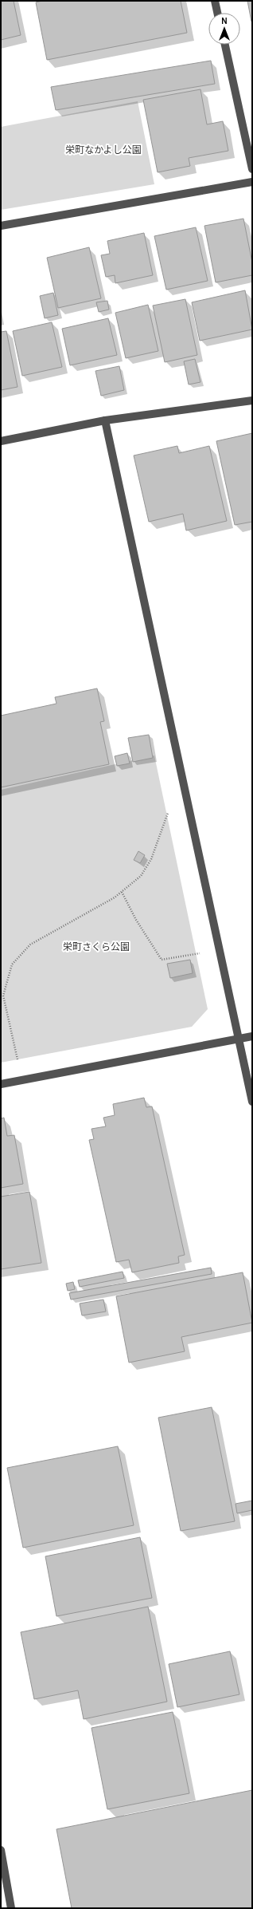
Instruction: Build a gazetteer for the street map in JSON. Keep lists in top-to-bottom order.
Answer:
{
  "parks": ["栄町なかよし公園", "栄町さくら公園"],
  "north": "top"
}
